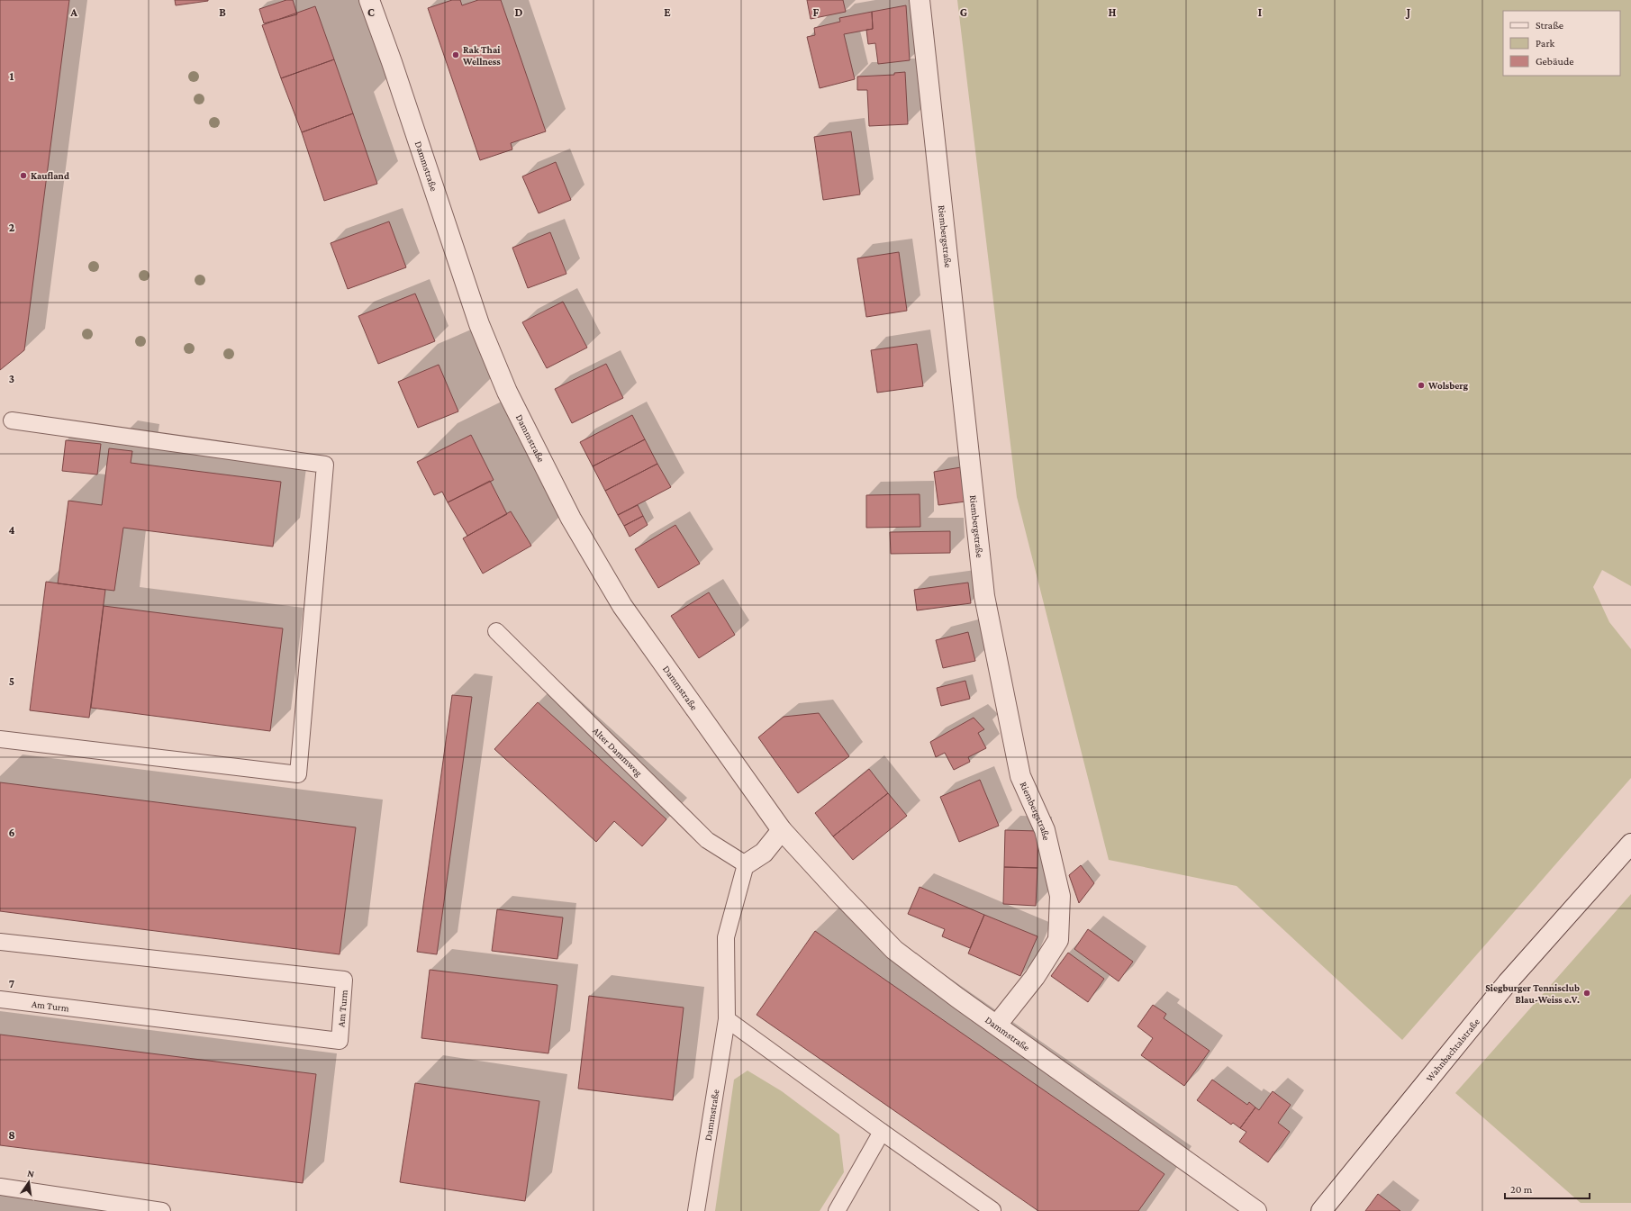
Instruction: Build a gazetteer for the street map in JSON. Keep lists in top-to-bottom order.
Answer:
{
  "streets": {
    "street": ["Dammstraße", "Riembergstraße", "Wahnbachtalstraße"],
    "lane": ["Alter Dammweg", "Am Turm"]
  },
  "crossings": [
    ["Dammstraße", "Riembergstraße"],
    ["Dammstraße", "Alter Dammweg"]
  ],
  "places": [
    "Rak Thai Wellness",
    "Kaufland",
    "Wolsberg",
    "Siegburger Tennisclub Blau-Weiss e.V."
  ],
  "legend": ["Straße", "Park", "Gebäude"],
  "scale_bar": "20 m",
  "north": "top",
  "grid": {
    "columns": [
      "A",
      "B",
      "C",
      "D",
      "E",
      "F",
      "G",
      "H",
      "I",
      "J"
    ],
    "rows": [
      "1",
      "2",
      "3",
      "4",
      "5",
      "6",
      "7",
      "8"
    ]
  }
}
